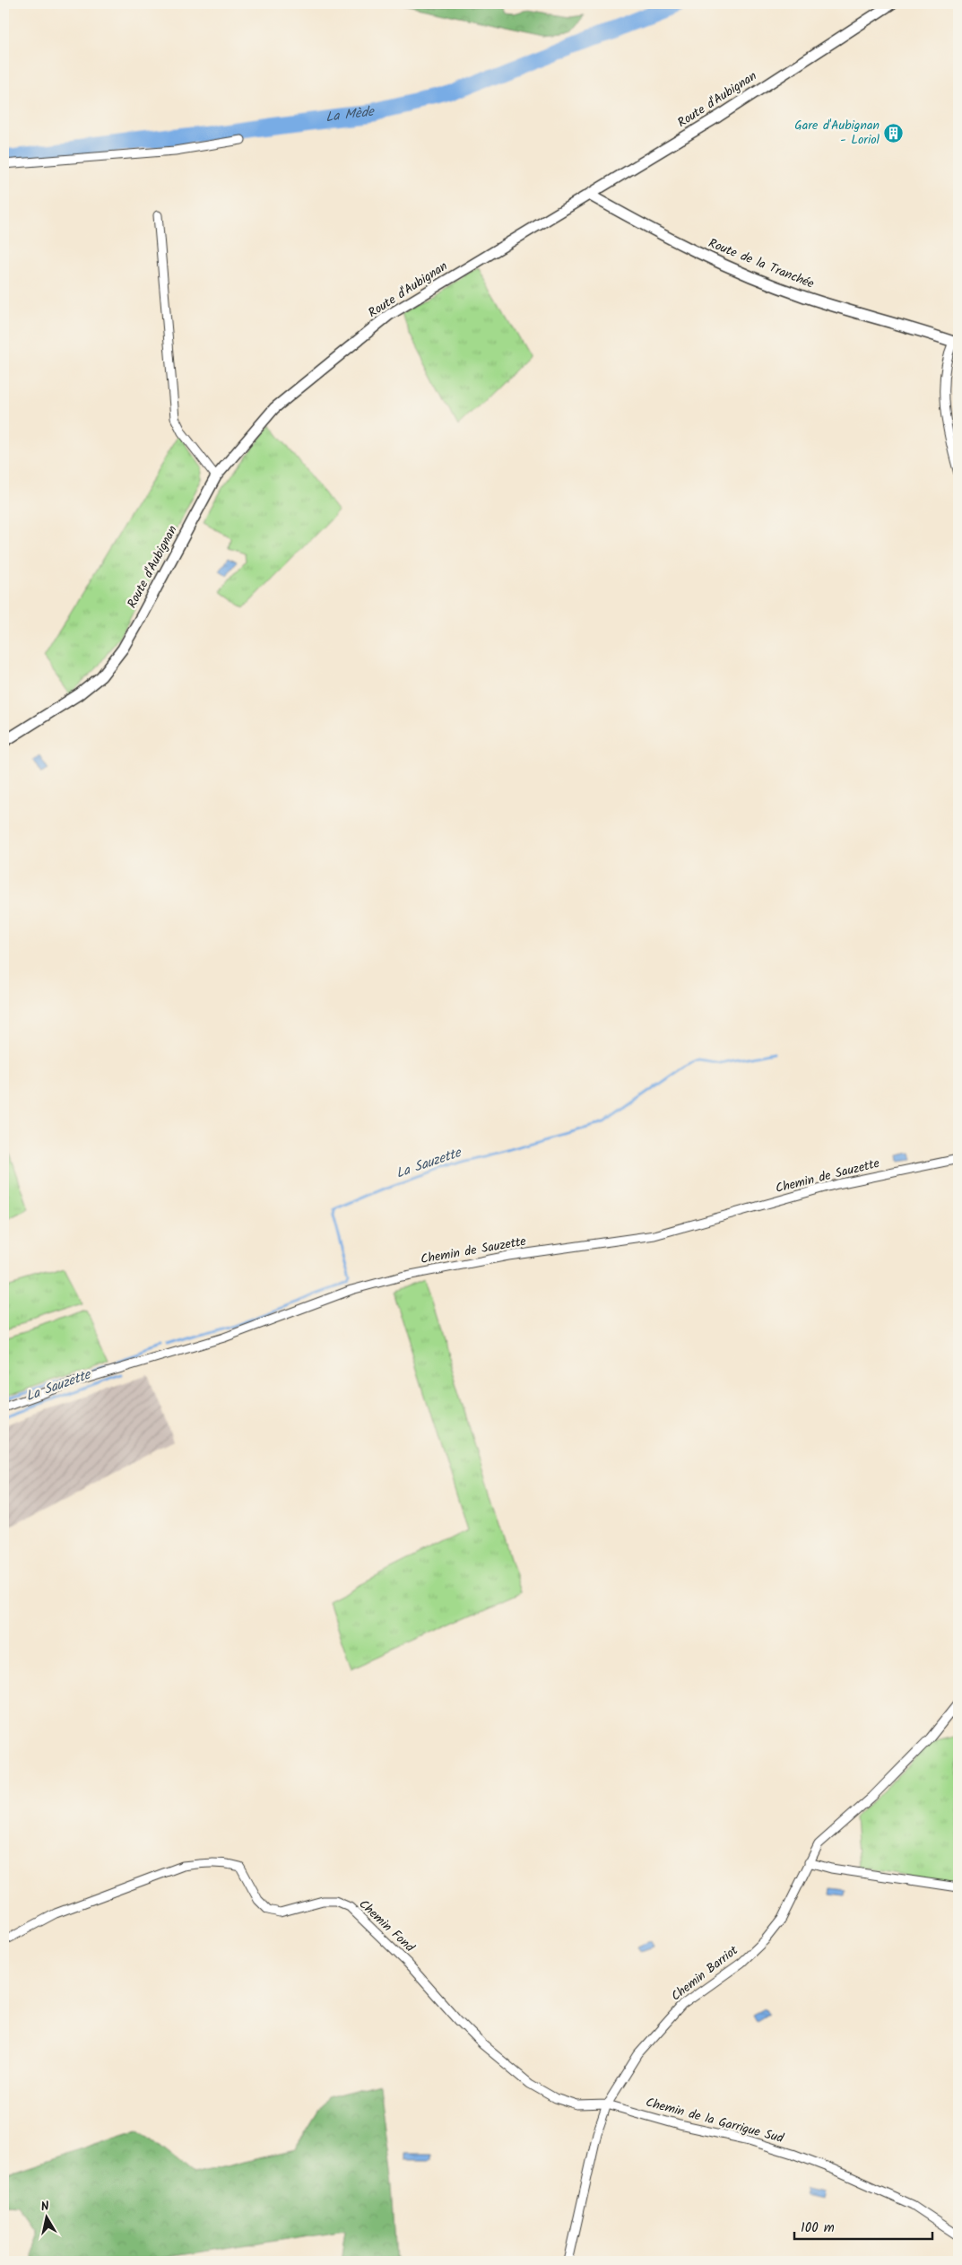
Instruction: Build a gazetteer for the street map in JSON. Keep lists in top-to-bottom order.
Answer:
{
  "streets": {
    "street": [
      "Route d'Aubignan",
      "Route de la Tranchée",
      "Chemin de Sauzette",
      "Chemin Fond",
      "Chemin Barriot",
      "Chemin de la Garrigue Sud"
    ]
  },
  "crossings": [
    ["Route d'Aubignan", "Route de la Tranchée"],
    ["Chemin Fond", "Chemin Barriot"],
    ["Chemin Fond", "Chemin de la Garrigue Sud"],
    ["Chemin Barriot", "Chemin de la Garrigue Sud"]
  ],
  "water": ["La Mède", "La Sauzette"],
  "places": {
    "building": ["Gare d'Aubignan - Loriol"]
  },
  "scale_bar": "100 m",
  "north": "top"
}
